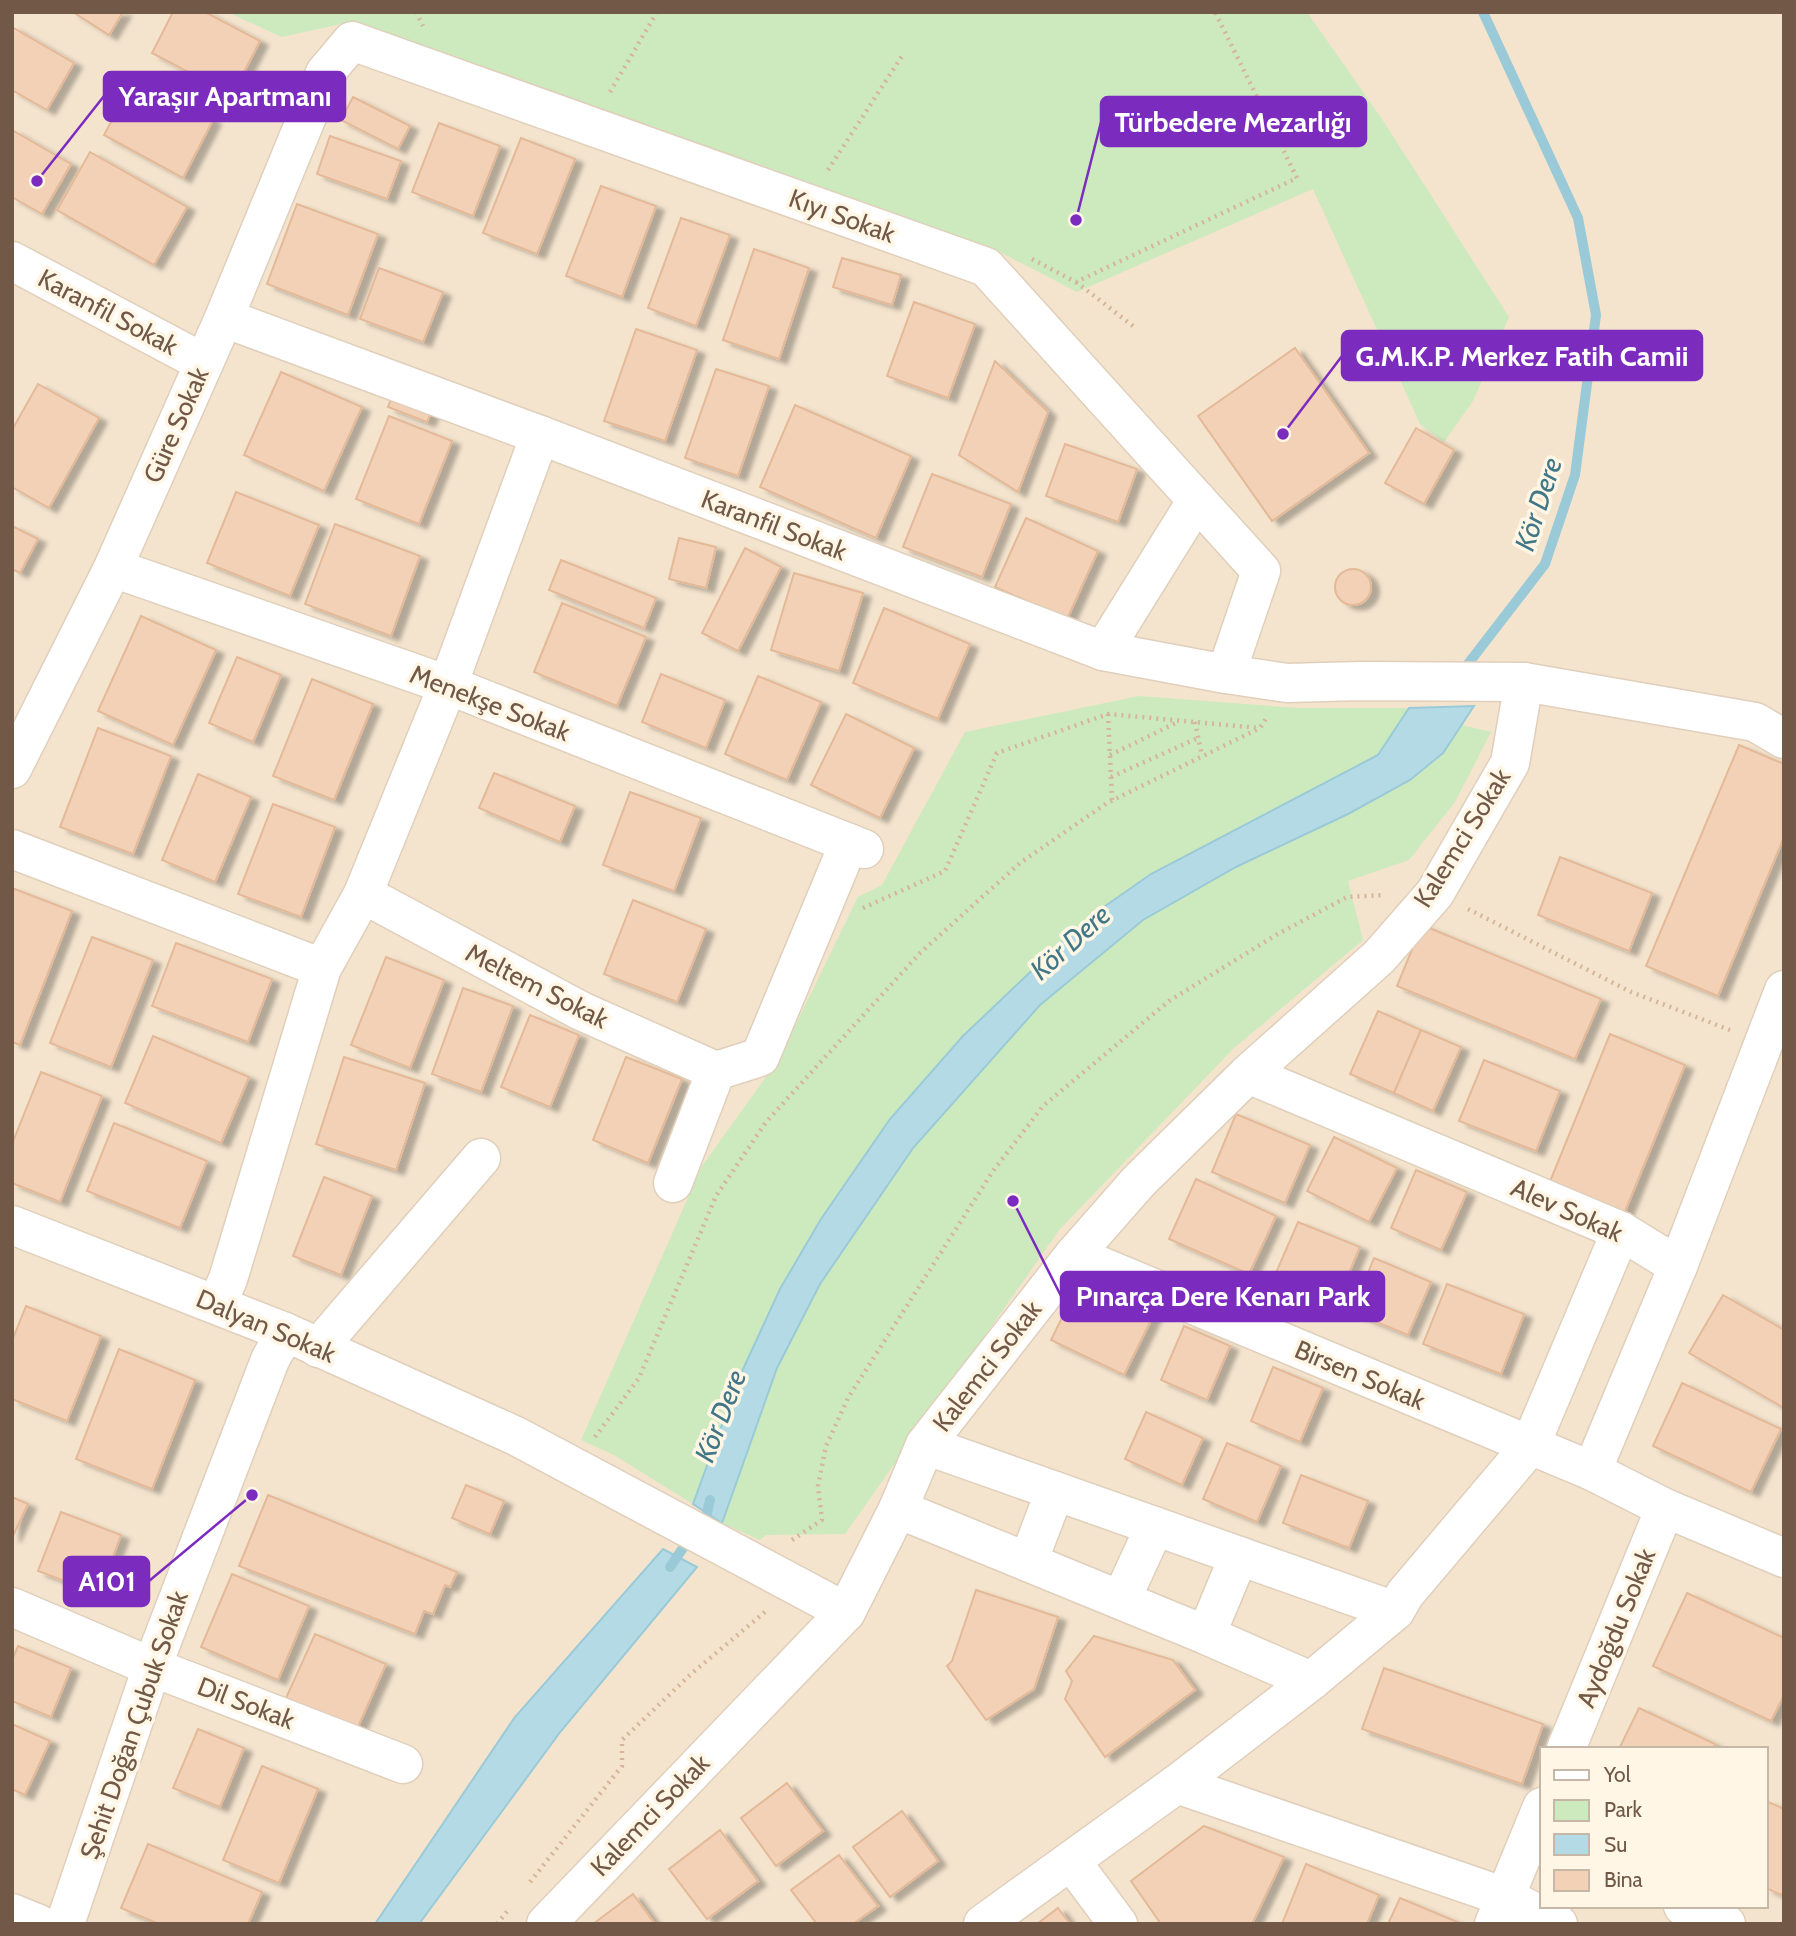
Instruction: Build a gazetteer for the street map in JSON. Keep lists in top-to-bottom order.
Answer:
{
  "streets": {
    "street": [
      "Kıyı Sokak",
      "Karanfil Sokak",
      "Güre Sokak",
      "Menekşe Sokak",
      "Kalemci Sokak",
      "Meltem Sokak",
      "Alev Sokak",
      "Dalyan Sokak",
      "Birsen Sokak",
      "Aydoğdu Sokak",
      "Dil Sokak",
      "Şehit Doğan Çubuk Sokak"
    ]
  },
  "crossings": [
    ["Kıyı Sokak", "Karanfil Sokak"],
    ["Kıyı Sokak", "Güre Sokak"],
    ["Karanfil Sokak", "Güre Sokak"],
    ["Karanfil Sokak", "Kalemci Sokak"],
    ["Güre Sokak", "Menekşe Sokak"],
    ["Menekşe Sokak", "Meltem Sokak"],
    ["Kalemci Sokak", "Alev Sokak"],
    ["Kalemci Sokak", "Dalyan Sokak"],
    ["Kalemci Sokak", "Birsen Sokak"],
    ["Dalyan Sokak", "Şehit Doğan Çubuk Sokak"],
    ["Birsen Sokak", "Aydoğdu Sokak"],
    ["Dil Sokak", "Şehit Doğan Çubuk Sokak"]
  ],
  "water": ["Kör Dere"],
  "places": [
    "Yaraşır Apartmanı",
    "Türbedere Mezarlığı",
    "G.M.K.P. Merkez Fatih Camii",
    "Pınarça Dere Kenarı Park",
    "A101"
  ],
  "legend": [
    "Yol",
    "Park",
    "Su",
    "Bina"
  ]
}
